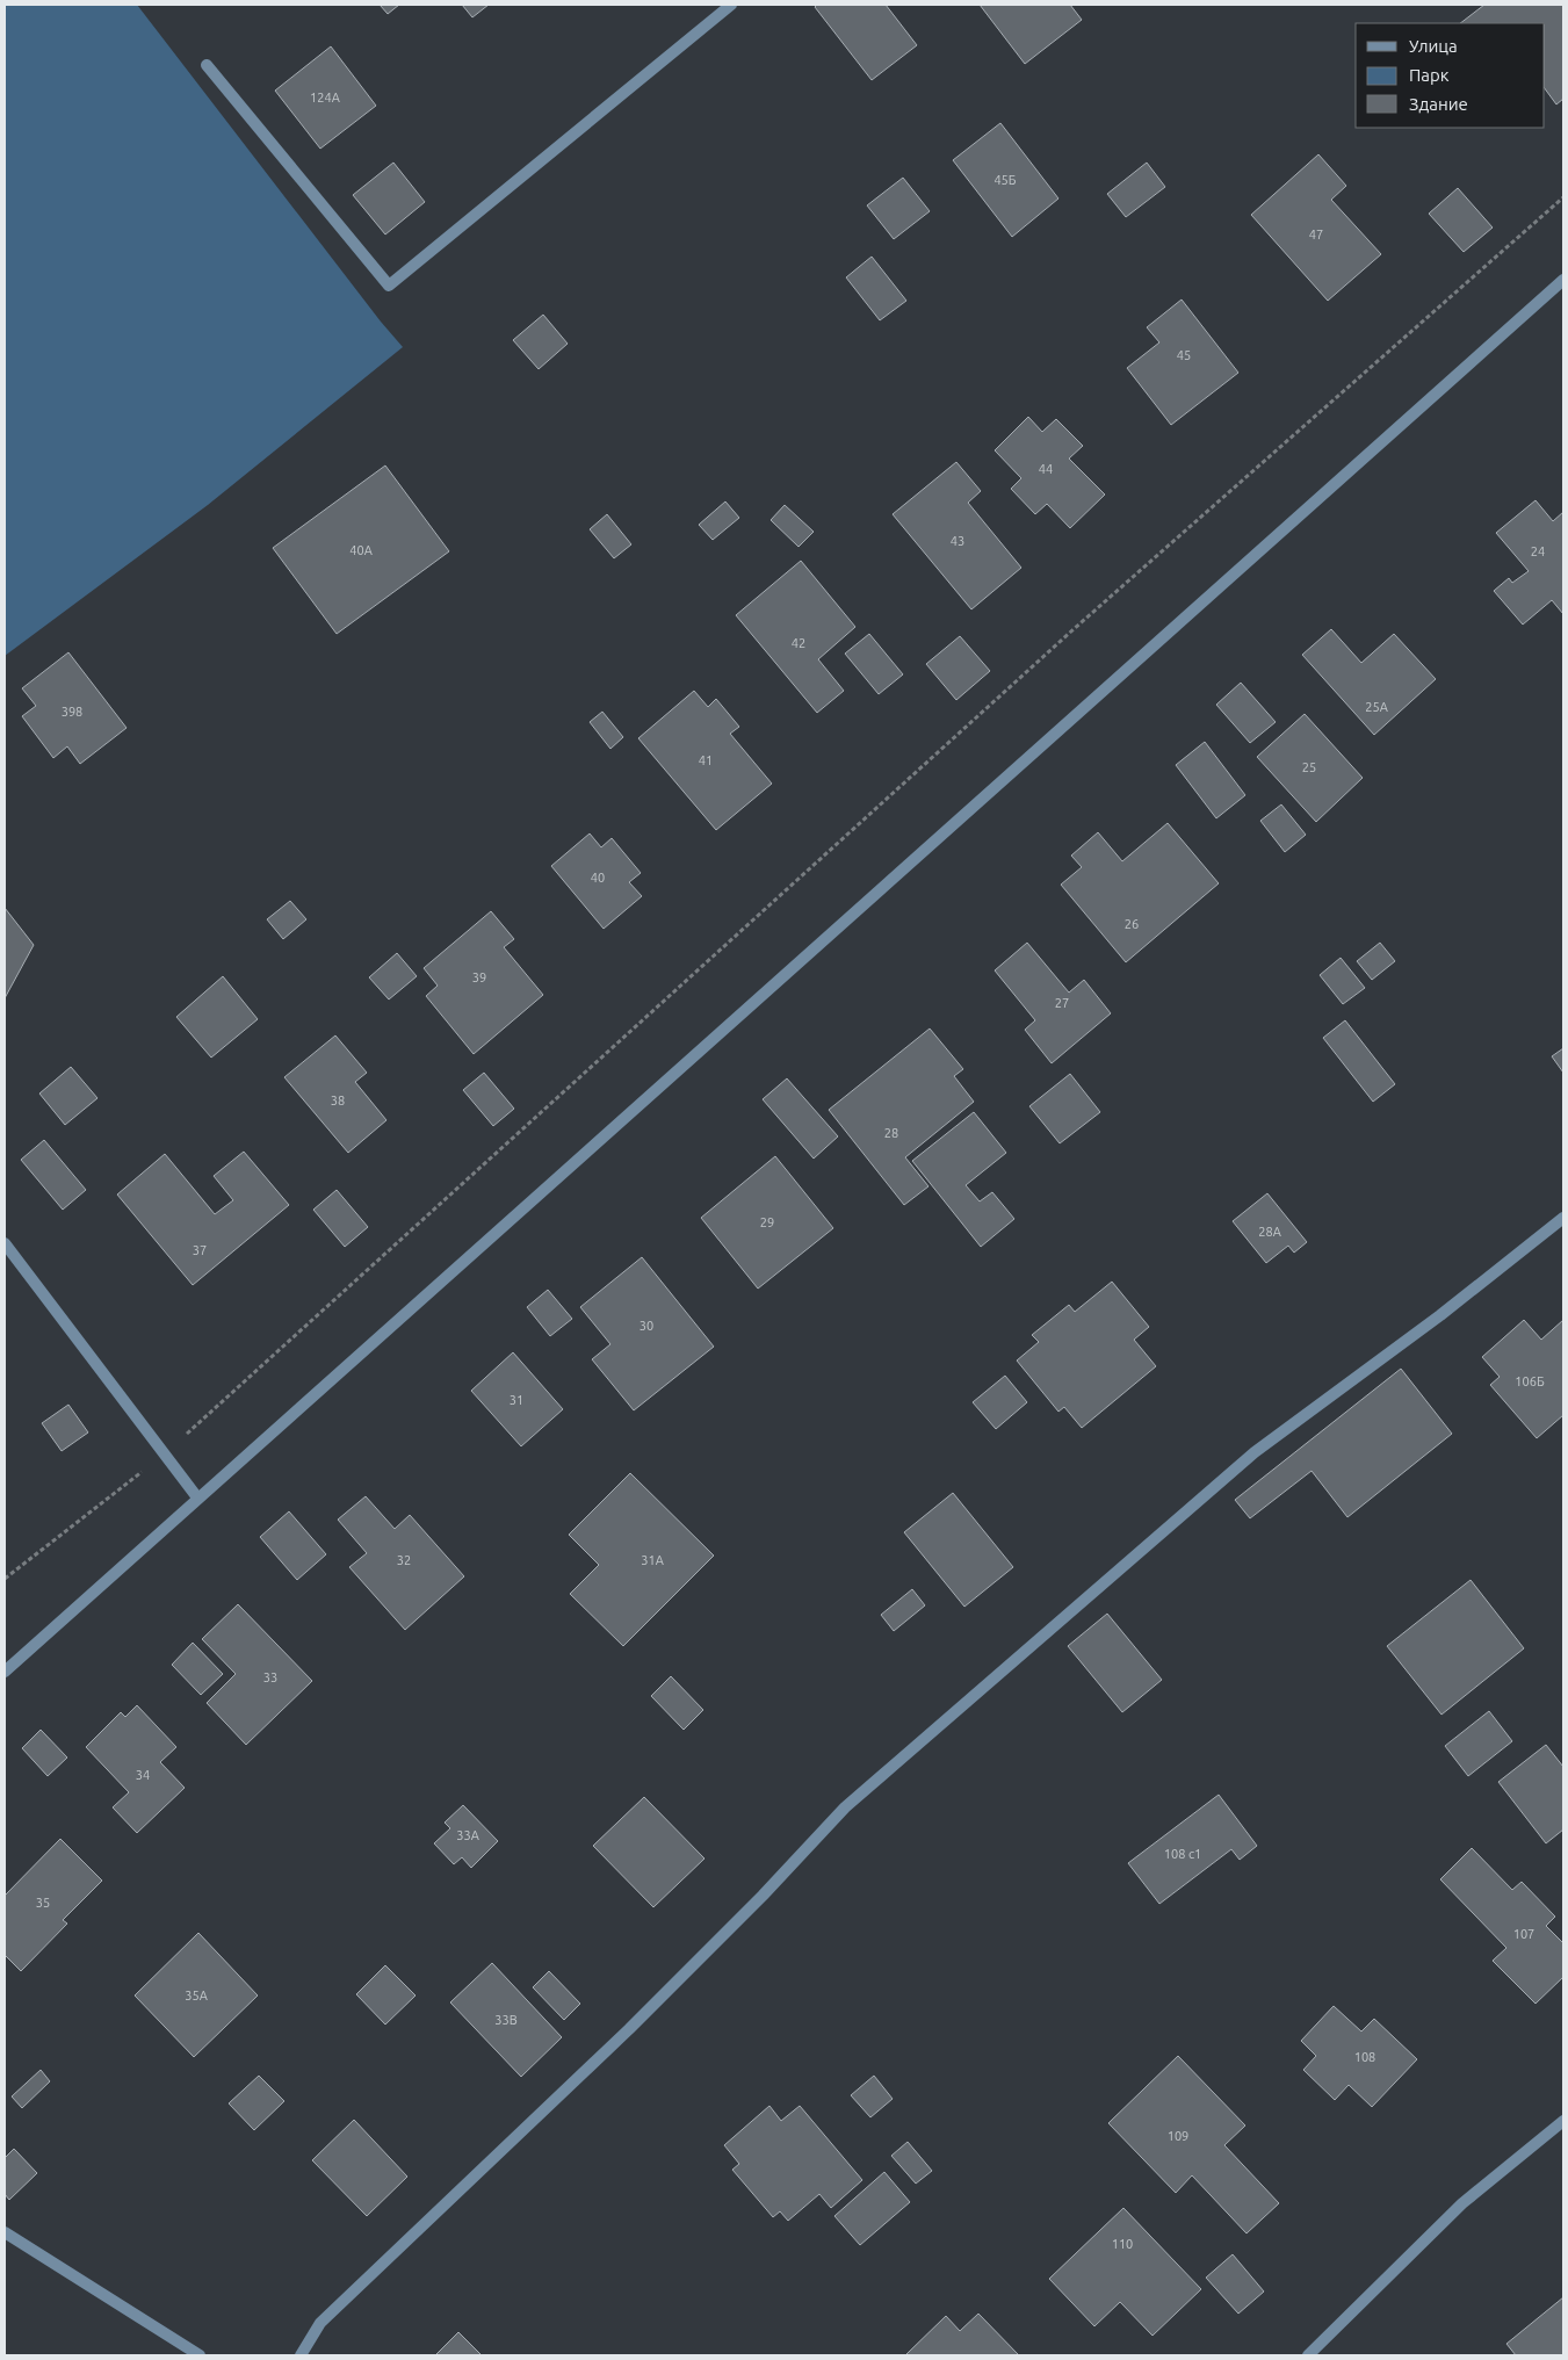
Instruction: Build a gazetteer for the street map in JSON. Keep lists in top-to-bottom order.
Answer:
{
  "house_numbers": [
    "124А",
    "45Б",
    "47",
    "45",
    "44",
    "43",
    "40А",
    "24",
    "42",
    "25А",
    "398",
    "41",
    "25",
    "40",
    "26",
    "39",
    "27",
    "38",
    "28",
    "29",
    "28А",
    "37",
    "30",
    "106Б",
    "31",
    "32",
    "31А",
    "33",
    "34",
    "33А",
    "108 с1",
    "35",
    "107",
    "35А",
    "33В",
    "108",
    "109",
    "110"
  ],
  "legend": ["Улица", "Парк", "Здание"]
}
